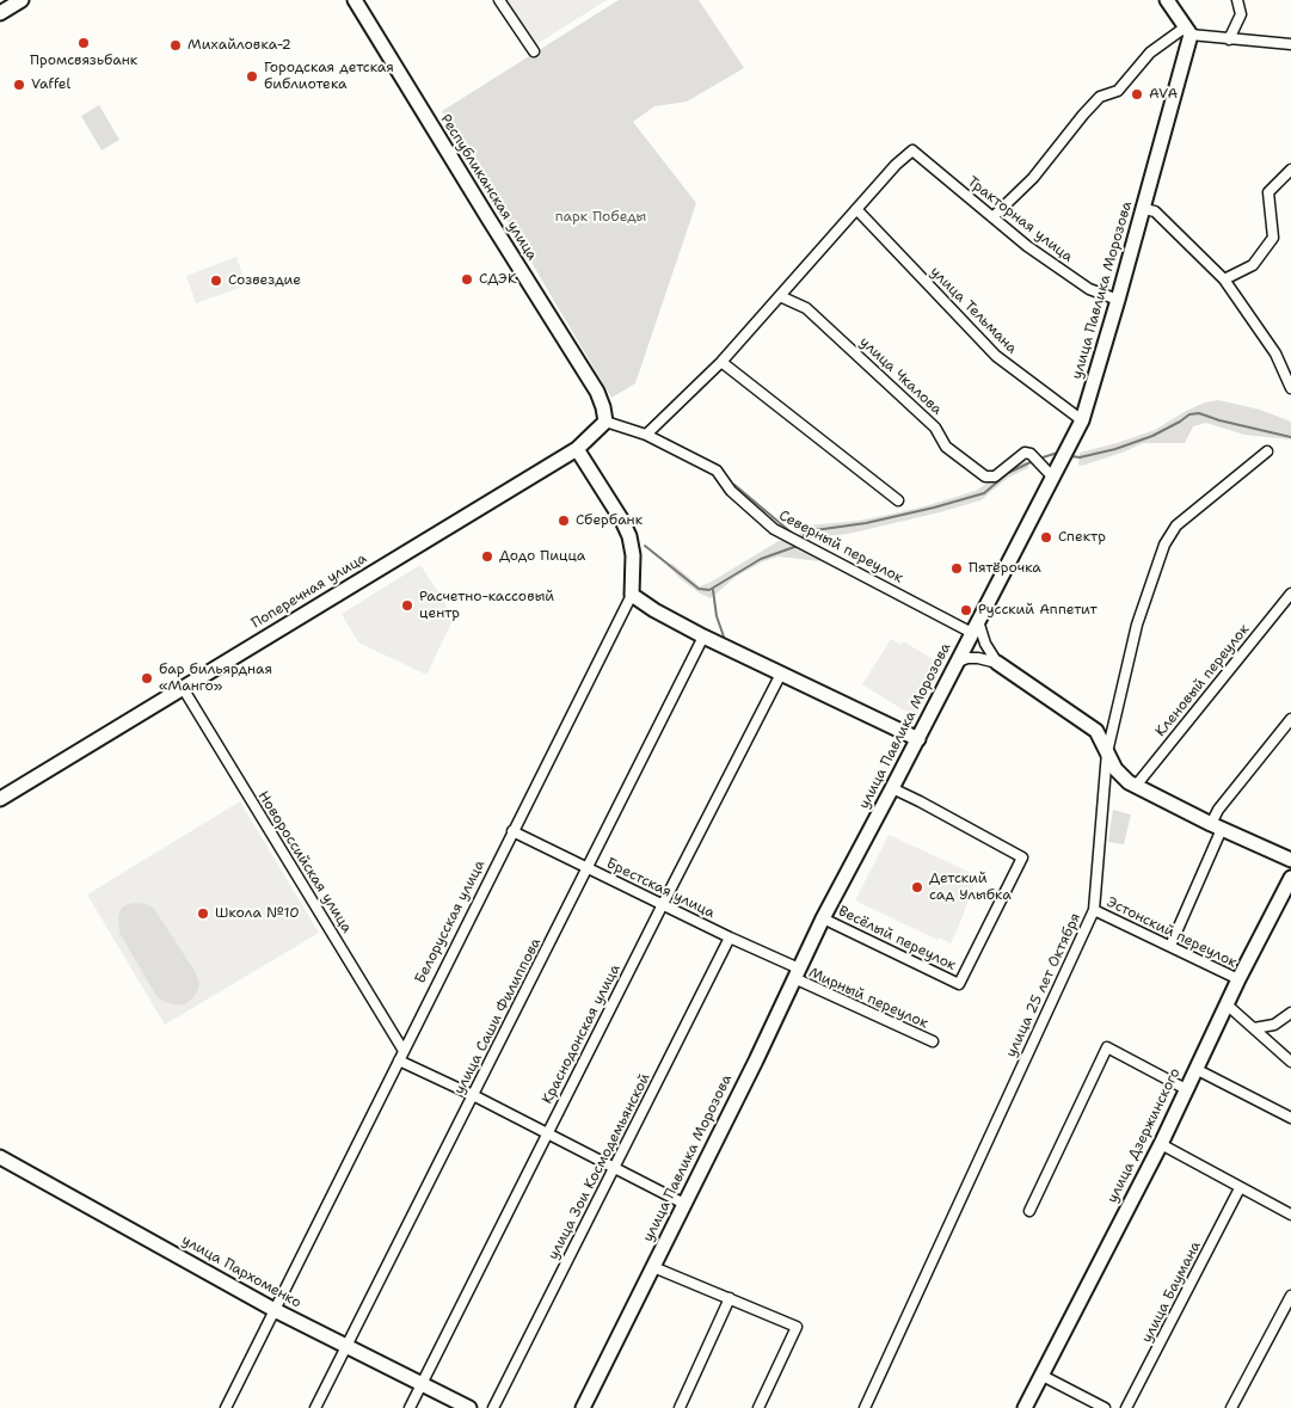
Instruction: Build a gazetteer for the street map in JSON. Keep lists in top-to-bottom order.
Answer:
{
  "streets": {
    "street": [
      "Республиканская улица",
      "Тракторная улица",
      "улица Павлика Морозова",
      "улица Тельмана",
      "улица Чкалова",
      "Северный переулок",
      "Поперечная улица",
      "Кленовый переулок",
      "Новороссийская улица",
      "Брестская улица",
      "Белорусская улица",
      "Эстонский переулок",
      "Весёлый переулок",
      "улица 25 лет Октября",
      "Мирный переулок",
      "улица Саши Филиппова",
      "Краснодонская улица",
      "улица Дзержинского",
      "улица Зои Космодемьянской",
      "улица Пархоменко",
      "улица Баумана"
    ]
  },
  "crossings": [
    ["Республиканская улица", "Северный переулок"],
    ["Республиканская улица", "Поперечная улица"],
    ["Тракторная улица", "улица Павлика Морозова"],
    ["Тракторная улица", "улица Тельмана"],
    ["улица Павлика Морозова", "улица Тельмана"],
    ["улица Павлика Морозова", "улица Чкалова"],
    ["улица Павлика Морозова", "Северный переулок"],
    ["улица Павлика Морозова", "Брестская улица"],
    ["улица Павлика Морозова", "Весёлый переулок"],
    ["улица Павлика Морозова", "Мирный переулок"],
    ["Северный переулок", "Поперечная улица"],
    ["Поперечная улица", "Новороссийская улица"],
    ["Поперечная улица", "Белорусская улица"],
    ["Новороссийская улица", "Белорусская улица"],
    ["Брестская улица", "Белорусская улица"],
    ["Брестская улица", "Мирный переулок"],
    ["Брестская улица", "улица Саши Филиппова"],
    ["Брестская улица", "Краснодонская улица"],
    ["Брестская улица", "улица Зои Космодемьянской"],
    ["Белорусская улица", "улица Пархоменко"],
    ["Эстонский переулок", "улица 25 лет Октября"],
    ["Эстонский переулок", "улица Дзержинского"],
    ["улица Саши Филиппова", "улица Пархоменко"],
    ["Краснодонская улица", "улица Пархоменко"]
  ],
  "parks": ["парк Победы"],
  "places": [
    "Промсвязьбанк",
    "Михайловка-2",
    "Городская детская библиотека",
    "Vaffel",
    "AVA",
    "СДЭК",
    "Созвездие",
    "Сбербанк",
    "Спектр",
    "Додо Пицца",
    "Пятёрочка",
    "Расчетно-кассовый центр",
    "Русский Аппетит",
    "бар бильярдная «Манго»",
    "Детский сад Улыбка",
    "Школа №10"
  ]
}
